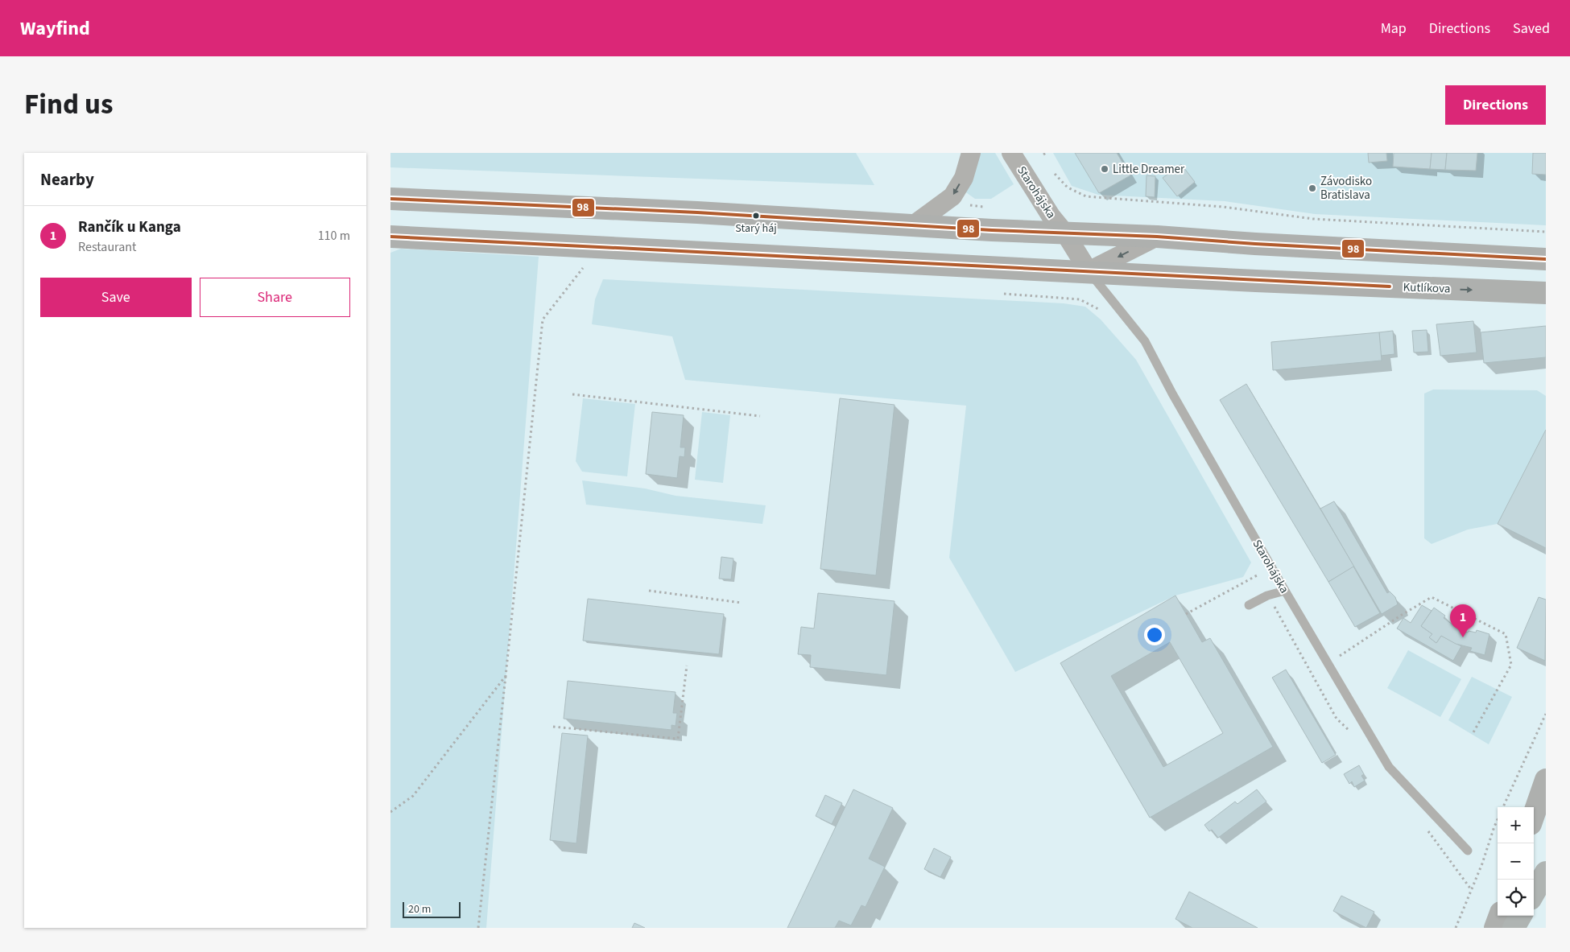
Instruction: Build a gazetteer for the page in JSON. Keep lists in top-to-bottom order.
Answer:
{
  "streets": {
    "main road": ["Kutlíkova"],
    "street": ["Starohájska"]
  },
  "crossings": [
    ["Starohájska", "Kutlíkova"]
  ],
  "places": ["Little Dreamer", "Závodisko Bratislava", "Starý háj"],
  "lines": ["transit line 98"],
  "scale_bar": "20 m",
  "page": {
    "header": "Wayfind",
    "nav": ["Map", "Directions", "Saved"],
    "title": "Find us",
    "buttons": [
      "Directions",
      ["Save", "Share"]
    ],
    "heading": "Nearby",
    "list": [
      {
        "mark": "1",
        "name": "Rančík u Kanga",
        "note": "Restaurant",
        "value": "110 m"
      }
    ],
    "pins": "1",
    "map_buttons": ["+", "−"],
    "scale": "20 m"
  }
}
